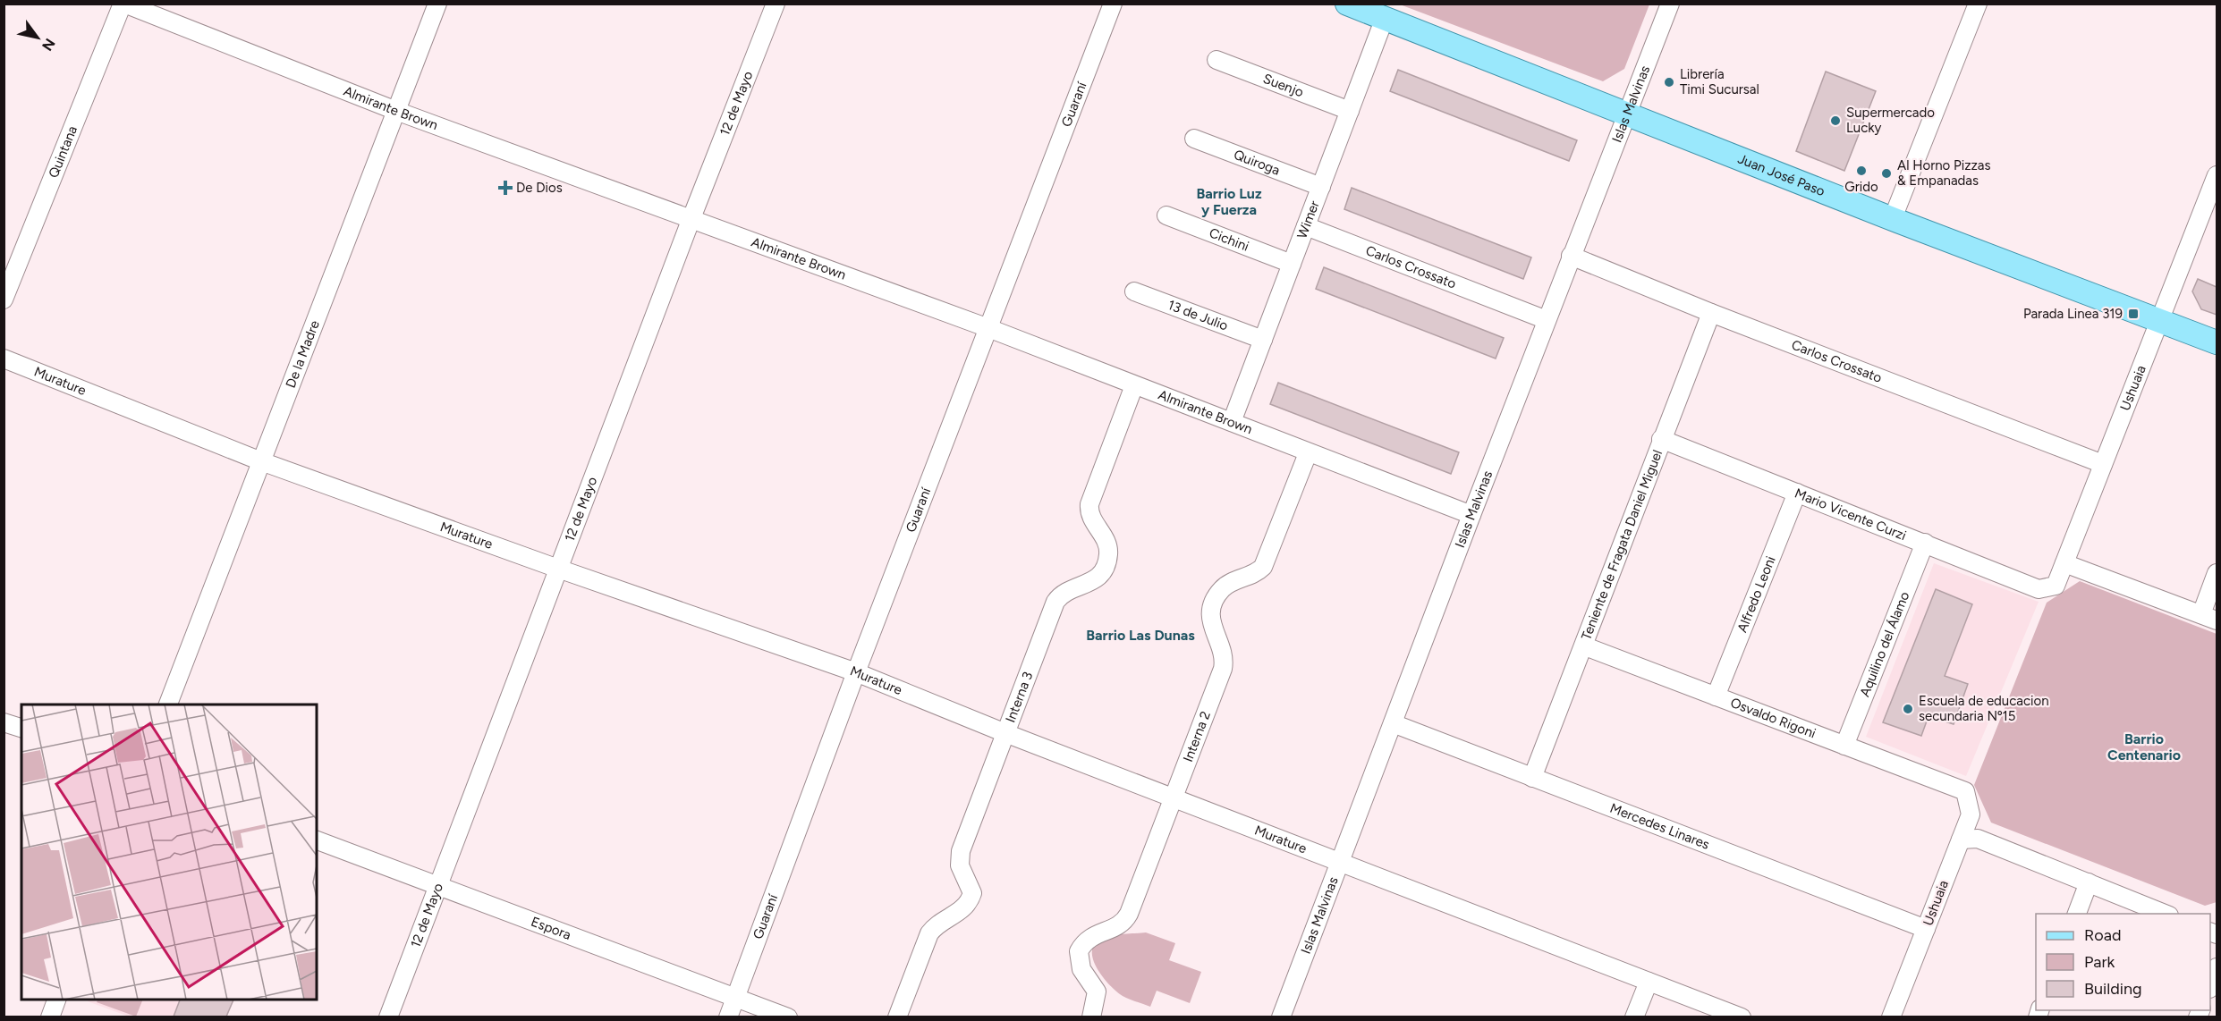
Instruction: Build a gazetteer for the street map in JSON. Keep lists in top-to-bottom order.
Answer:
{
  "streets": {
    "main road": ["Juan José Paso"],
    "street": [
      "Suenjo",
      "Guaraní",
      "12 de Mayo",
      "Islas Malvinas",
      "Almirante Brown",
      "Quintana",
      "Quiroga",
      "Wimer",
      "Cichini",
      "Carlos Crossato",
      "13 de Julio",
      "De la Madre",
      "Murature",
      "Ushuaia",
      "Mario Vicente Curzi",
      "Teniente de Fragata Daniel Miguel",
      "Alfredo Leoni",
      "Aquilino del Álamo",
      "Interna 3",
      "Osvaldo Rigoni",
      "Interna 2",
      "Mercedes Linares",
      "Espora"
    ]
  },
  "crossings": [
    ["Suenjo", "Wimer"],
    ["Guaraní", "Almirante Brown"],
    ["Guaraní", "Murature"],
    ["Guaraní", "Espora"],
    ["12 de Mayo", "Almirante Brown"],
    ["12 de Mayo", "Murature"],
    ["12 de Mayo", "Espora"],
    ["Islas Malvinas", "Almirante Brown"],
    ["Islas Malvinas", "Juan José Paso"],
    ["Islas Malvinas", "Carlos Crossato"],
    ["Islas Malvinas", "Murature"],
    ["Islas Malvinas", "Mercedes Linares"],
    ["Almirante Brown", "Quintana"],
    ["Almirante Brown", "Wimer"],
    ["Almirante Brown", "De la Madre"],
    ["Almirante Brown", "Interna 3"],
    ["Almirante Brown", "Interna 2"],
    ["Quiroga", "Wimer"],
    ["Juan José Paso", "Wimer"],
    ["Juan José Paso", "Ushuaia"],
    ["Wimer", "Cichini"],
    ["Wimer", "Carlos Crossato"],
    ["Wimer", "13 de Julio"],
    ["Carlos Crossato", "Ushuaia"],
    ["Carlos Crossato", "Teniente de Fragata Daniel Miguel"],
    ["De la Madre", "Murature"],
    ["Murature", "Interna 3"],
    ["Murature", "Interna 2"],
    ["Ushuaia", "Mario Vicente Curzi"],
    ["Ushuaia", "Osvaldo Rigoni"],
    ["Ushuaia", "Mercedes Linares"],
    ["Mario Vicente Curzi", "Teniente de Fragata Daniel Miguel"],
    ["Mario Vicente Curzi", "Alfredo Leoni"],
    ["Mario Vicente Curzi", "Aquilino del Álamo"],
    ["Teniente de Fragata Daniel Miguel", "Osvaldo Rigoni"],
    ["Teniente de Fragata Daniel Miguel", "Mercedes Linares"],
    ["Alfredo Leoni", "Osvaldo Rigoni"],
    ["Aquilino del Álamo", "Osvaldo Rigoni"]
  ],
  "districts": ["Barrio Luz y Fuerza", "Barrio Las Dunas", "Barrio Centenario"],
  "places": {
    "other": [
      "Librería Timi Sucursal",
      "Supermercado Lucky",
      "Grido",
      "Al Horno Pizzas & Empanadas",
      "Escuela de educacion secundaria Nº15"
    ],
    "health": ["De Dios"],
    "transit": ["Parada Linea 319"]
  },
  "legend": ["Road", "Park", "Building"],
  "north": "bottom right"
}
